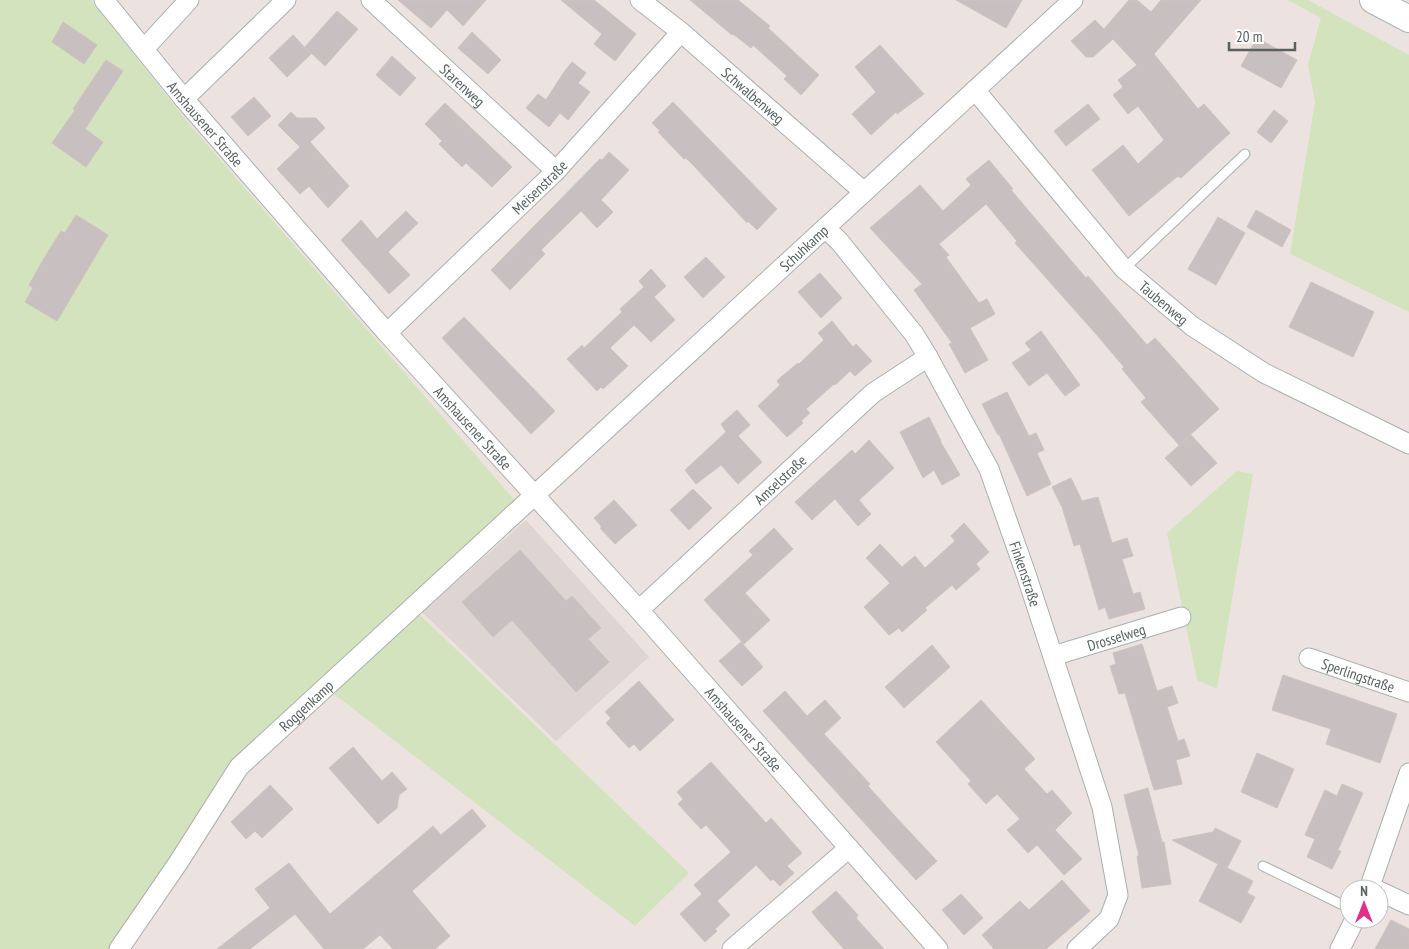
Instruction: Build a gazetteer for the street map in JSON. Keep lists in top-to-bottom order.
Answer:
{
  "streets": {
    "street": [
      "Starenweg",
      "Schwalbenweg",
      "Amshausener Straße",
      "Meisenstraße",
      "Schuhkamp",
      "Taubenweg",
      "Amselstraße",
      "Finkenstraße",
      "Drosselweg",
      "Sperlingstraße",
      "Roggenkamp"
    ]
  },
  "crossings": [
    ["Starenweg", "Meisenstraße"],
    ["Schwalbenweg", "Meisenstraße"],
    ["Schwalbenweg", "Schuhkamp"],
    ["Amshausener Straße", "Meisenstraße"],
    ["Amshausener Straße", "Schuhkamp"],
    ["Amshausener Straße", "Amselstraße"],
    ["Amshausener Straße", "Roggenkamp"],
    ["Schuhkamp", "Taubenweg"],
    ["Schuhkamp", "Finkenstraße"],
    ["Schuhkamp", "Roggenkamp"],
    ["Amselstraße", "Finkenstraße"],
    ["Finkenstraße", "Drosselweg"]
  ],
  "scale_bar": "20 m",
  "north": "top"
}
